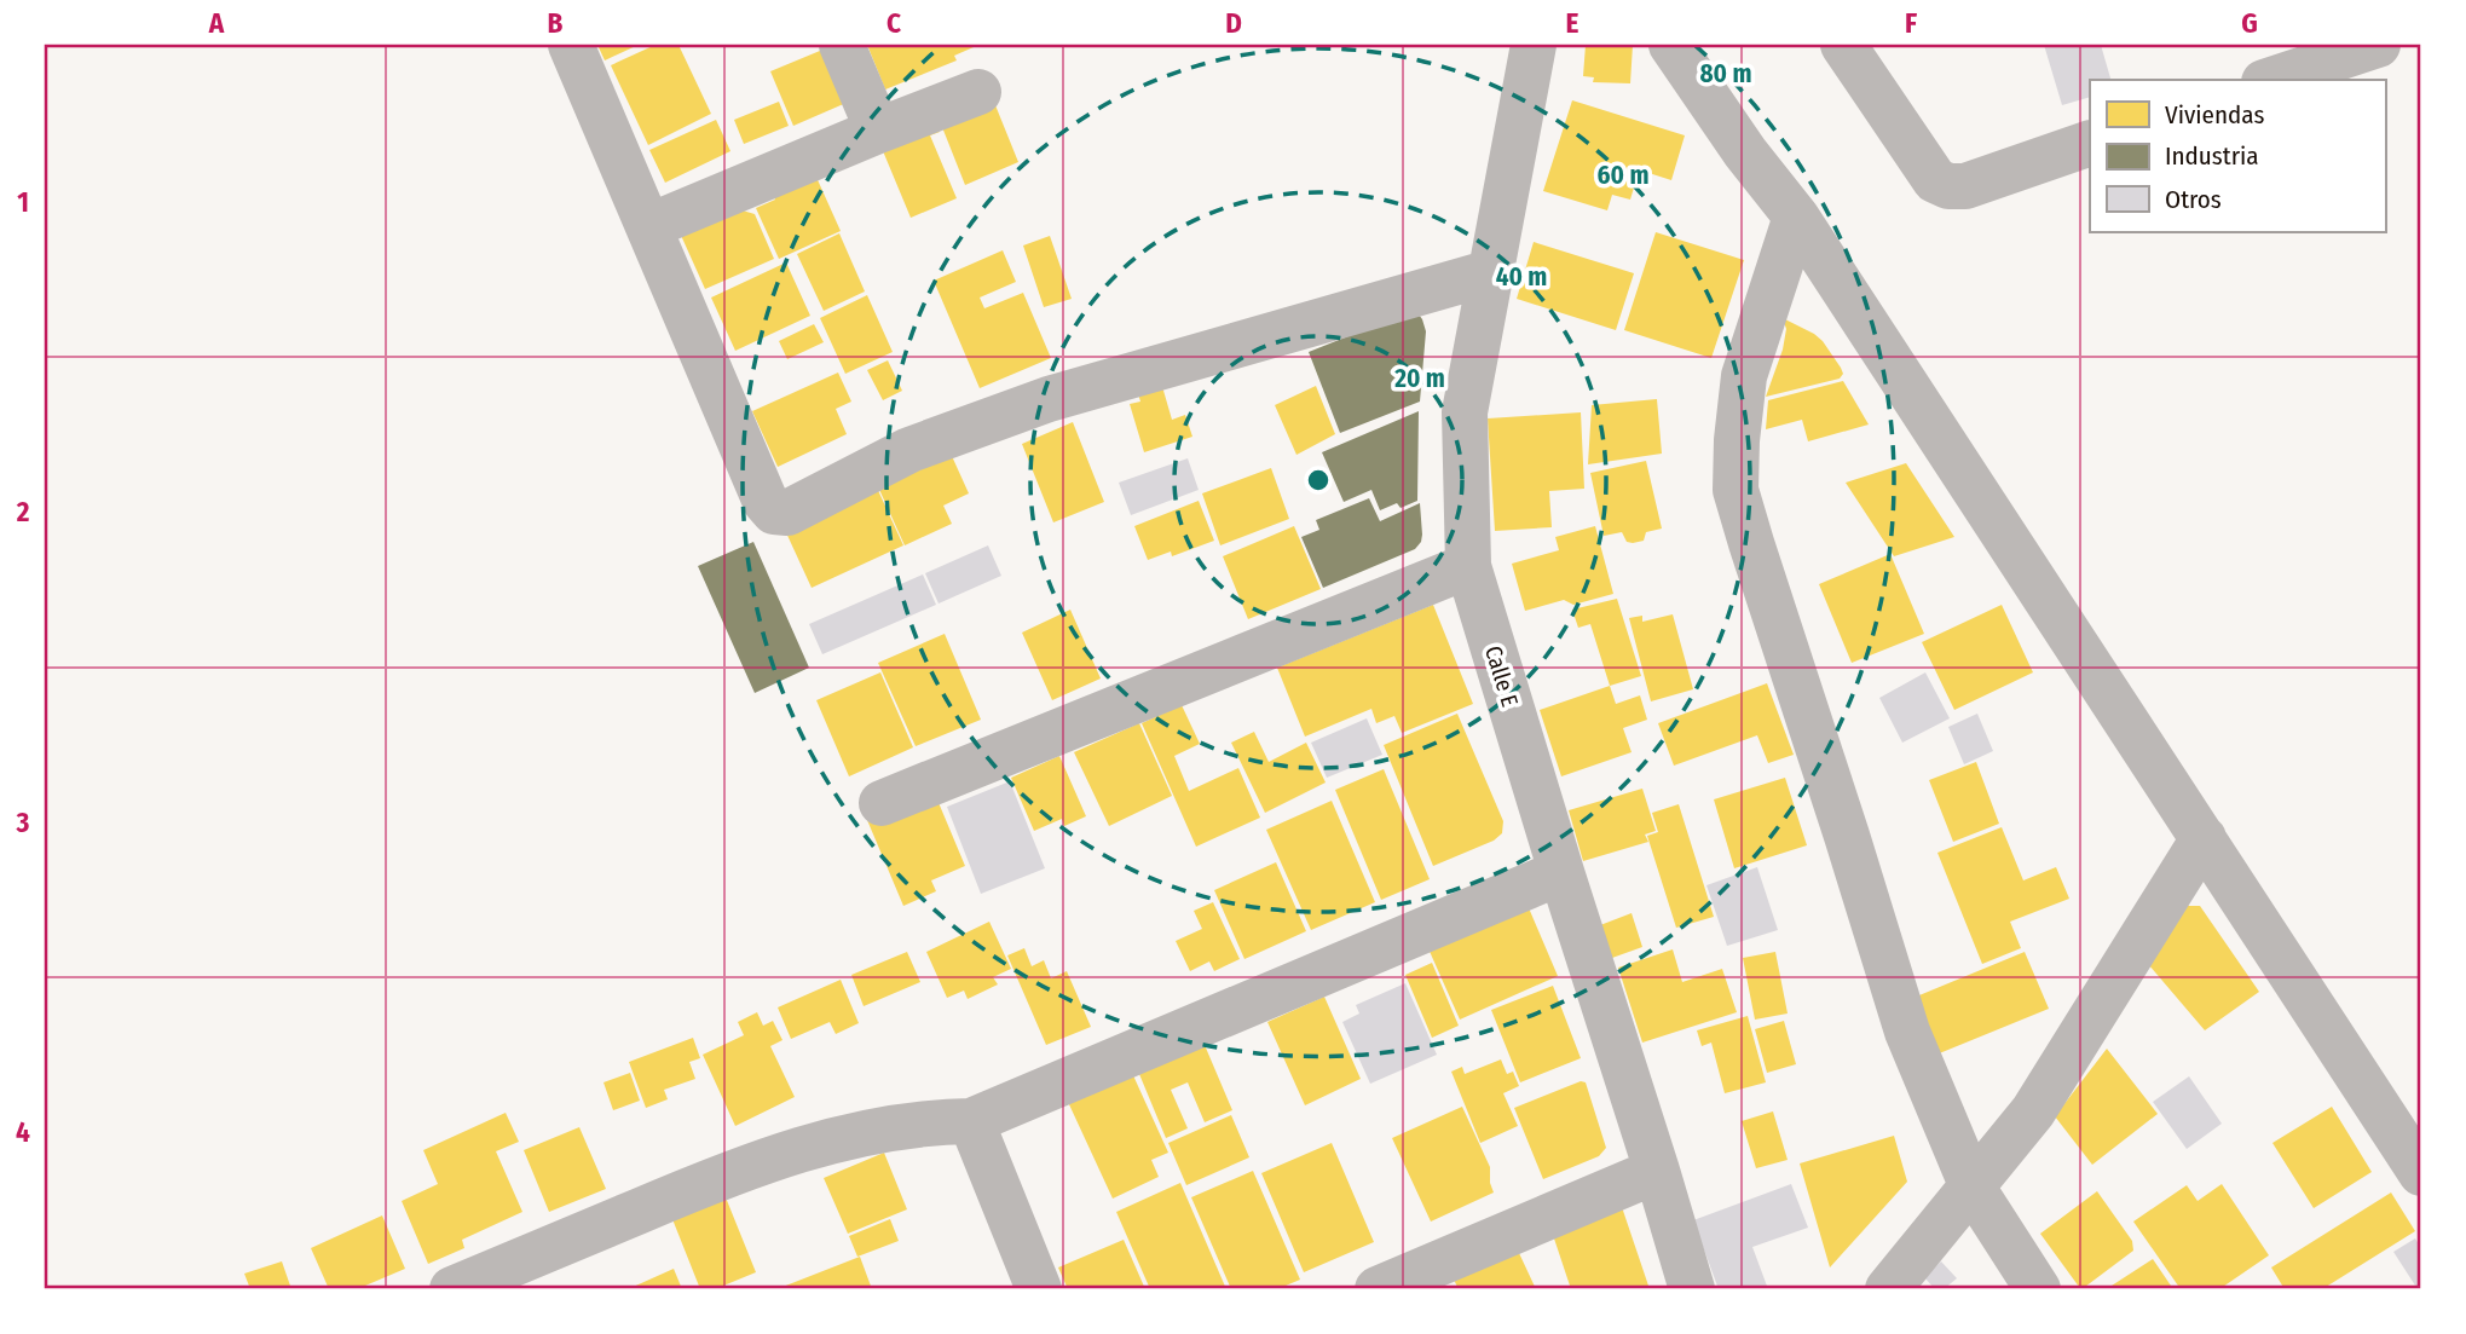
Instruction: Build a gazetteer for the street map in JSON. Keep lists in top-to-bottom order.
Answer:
{
  "streets": {
    "street": ["Calle E"]
  },
  "legend": ["Viviendas", "Industria", "Otros"],
  "grid": {
    "columns": [
      "A",
      "B",
      "C",
      "D",
      "E",
      "F",
      "G"
    ],
    "rows": [
      "1",
      "2",
      "3",
      "4"
    ]
  },
  "rings": [
    "80 m",
    "60 m",
    "40 m",
    "20 m"
  ]
}
